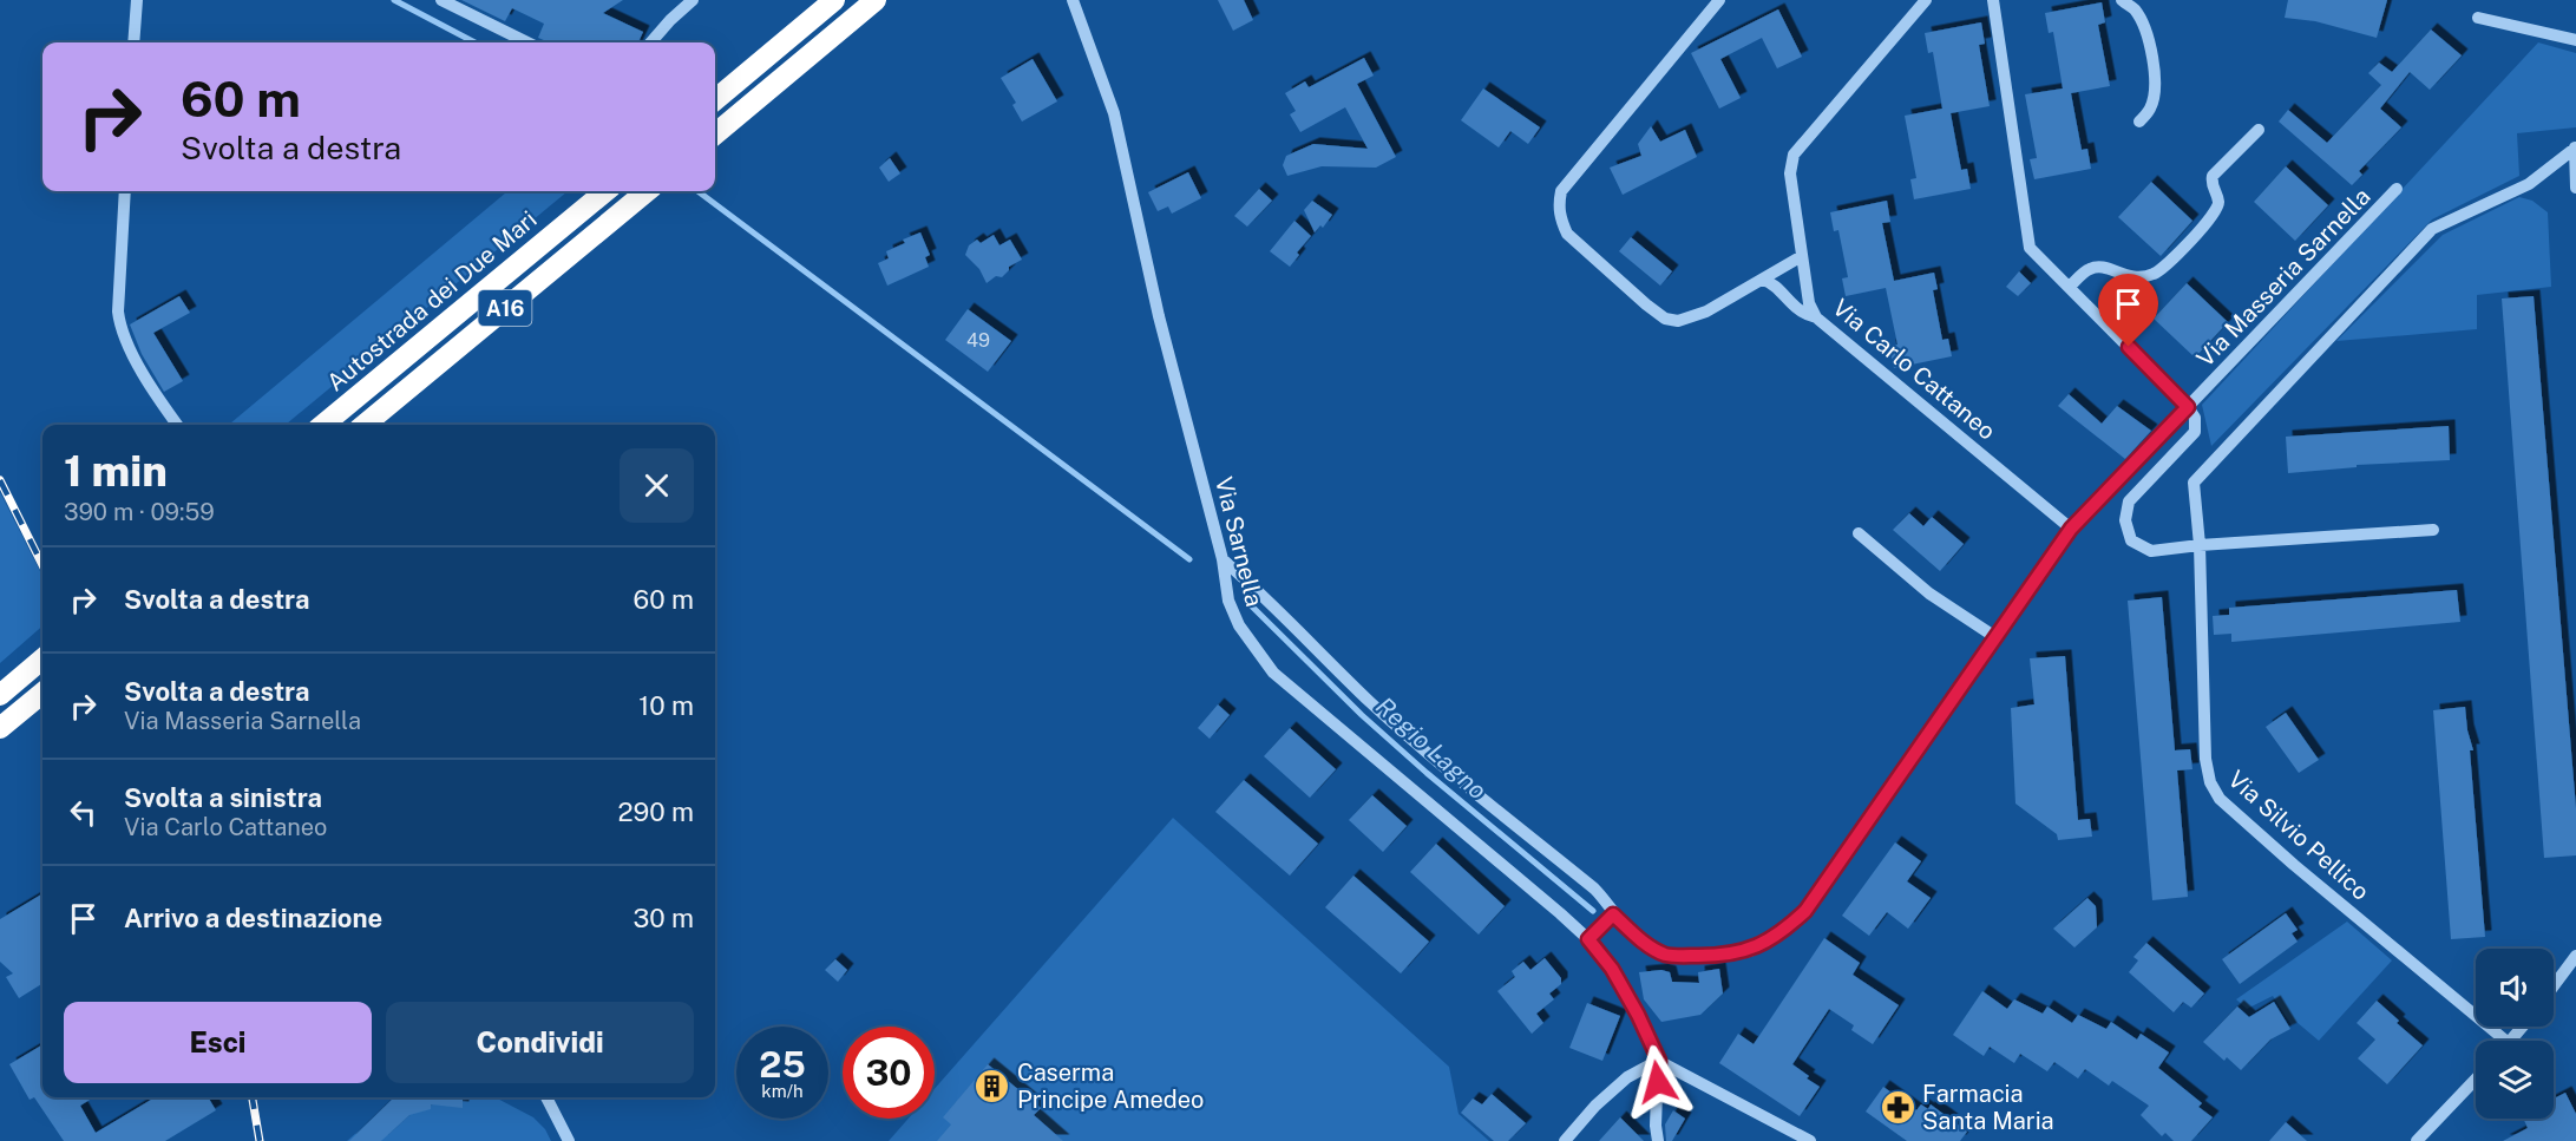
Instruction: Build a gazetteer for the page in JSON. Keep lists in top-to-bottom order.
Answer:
{
  "streets": {
    "highway": ["Autostrada dei Due Mari", "A16"],
    "street": [
      "Via Masseria Sarnella",
      "Via Carlo Cattaneo",
      "Via Sarnella",
      "Via Silvio Pellico"
    ]
  },
  "crossings": [
    ["Via Masseria Sarnella", "Via Carlo Cattaneo"],
    ["Via Masseria Sarnella", "Via Sarnella"]
  ],
  "water": ["Regio Lagno"],
  "places": {
    "building": ["Caserma Principe Amedeo"],
    "pharmacy": ["Farmacia Santa Maria"]
  },
  "house_numbers": ["49"],
  "page": {
    "turn": ["60 m", "Svolta a destra"],
    "heading": ["1 min", "390 m · 09:59"],
    "list": [
      {
        "name": "Svolta a destra",
        "value": "60 m"
      },
      {
        "name": "Svolta a destra",
        "note": "Via Masseria Sarnella",
        "value": "10 m"
      },
      {
        "name": "Svolta a sinistra",
        "note": "Via Carlo Cattaneo",
        "value": "290 m"
      },
      {
        "name": "Arrivo a destinazione",
        "value": "30 m"
      }
    ],
    "buttons": ["Esci", "Condividi"],
    "speed": "25 km/h",
    "limit": "30"
  }
}
